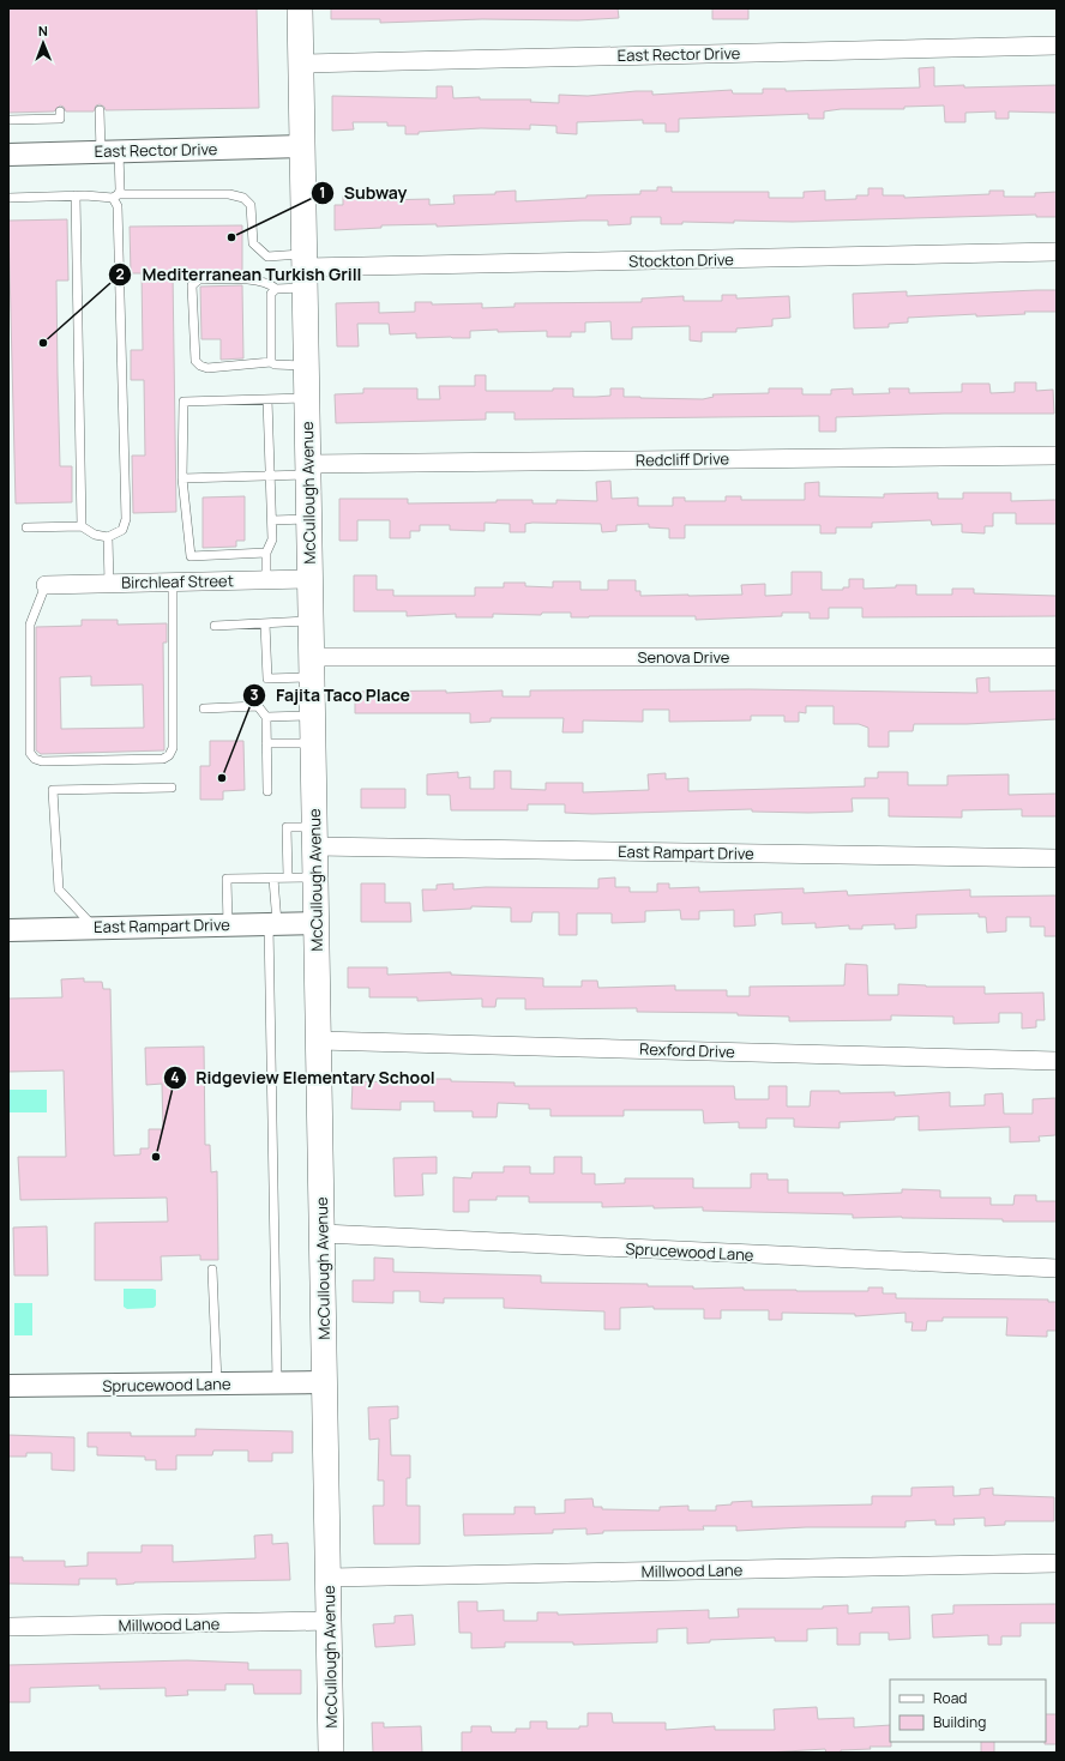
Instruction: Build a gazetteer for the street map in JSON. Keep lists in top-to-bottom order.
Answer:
{
  "streets": {
    "main road": ["McCullough Avenue"],
    "street": [
      "East Rector Drive",
      "Stockton Drive",
      "Redcliff Drive",
      "Birchleaf Street",
      "Senova Drive",
      "East Rampart Drive",
      "Rexford Drive",
      "Sprucewood Lane",
      "Millwood Lane"
    ]
  },
  "crossings": [
    ["East Rector Drive", "McCullough Avenue"],
    ["Stockton Drive", "McCullough Avenue"],
    ["Redcliff Drive", "McCullough Avenue"],
    ["McCullough Avenue", "Birchleaf Street"],
    ["McCullough Avenue", "Senova Drive"],
    ["McCullough Avenue", "East Rampart Drive"],
    ["McCullough Avenue", "Rexford Drive"],
    ["McCullough Avenue", "Sprucewood Lane"],
    ["McCullough Avenue", "Millwood Lane"]
  ],
  "places": [
    "Subway",
    "Mediterranean Turkish Grill",
    "Fajita Taco Place",
    "Ridgeview Elementary School"
  ],
  "legend": ["Road", "Building"],
  "north": "top"
}
